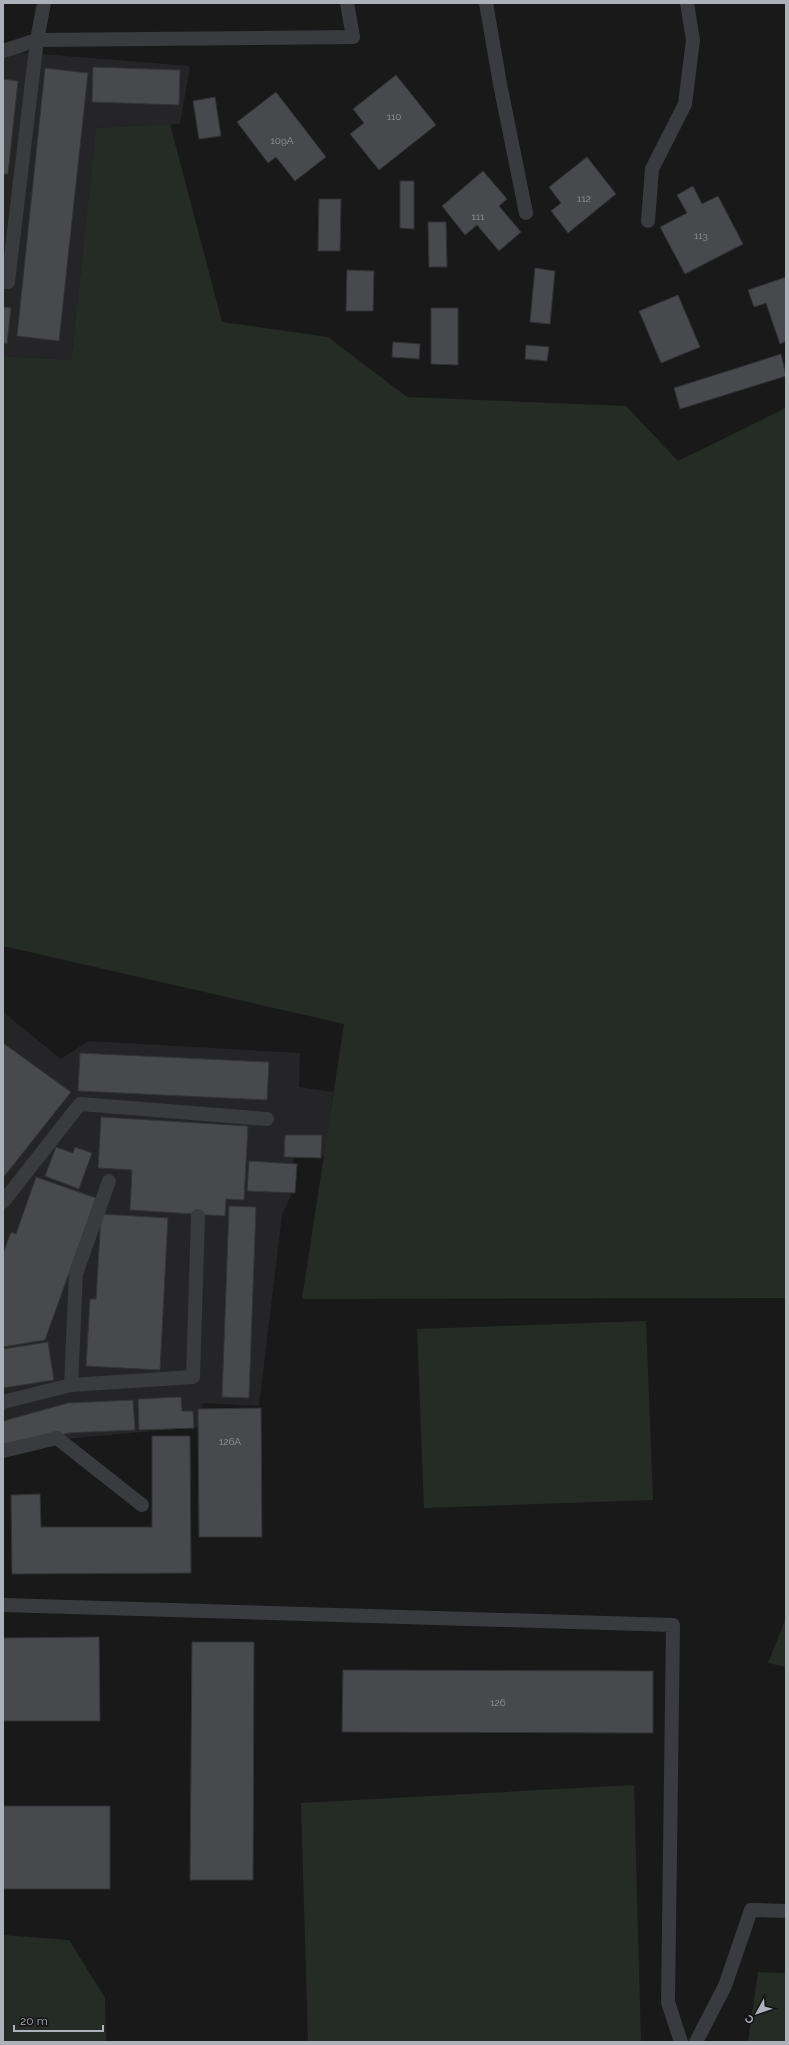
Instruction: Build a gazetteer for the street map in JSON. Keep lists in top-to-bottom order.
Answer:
{
  "house_numbers": [
    "110",
    "109А",
    "112",
    "111",
    "113",
    "126А",
    "126"
  ],
  "scale_bar": "20 m",
  "north": "bottom left"
}
